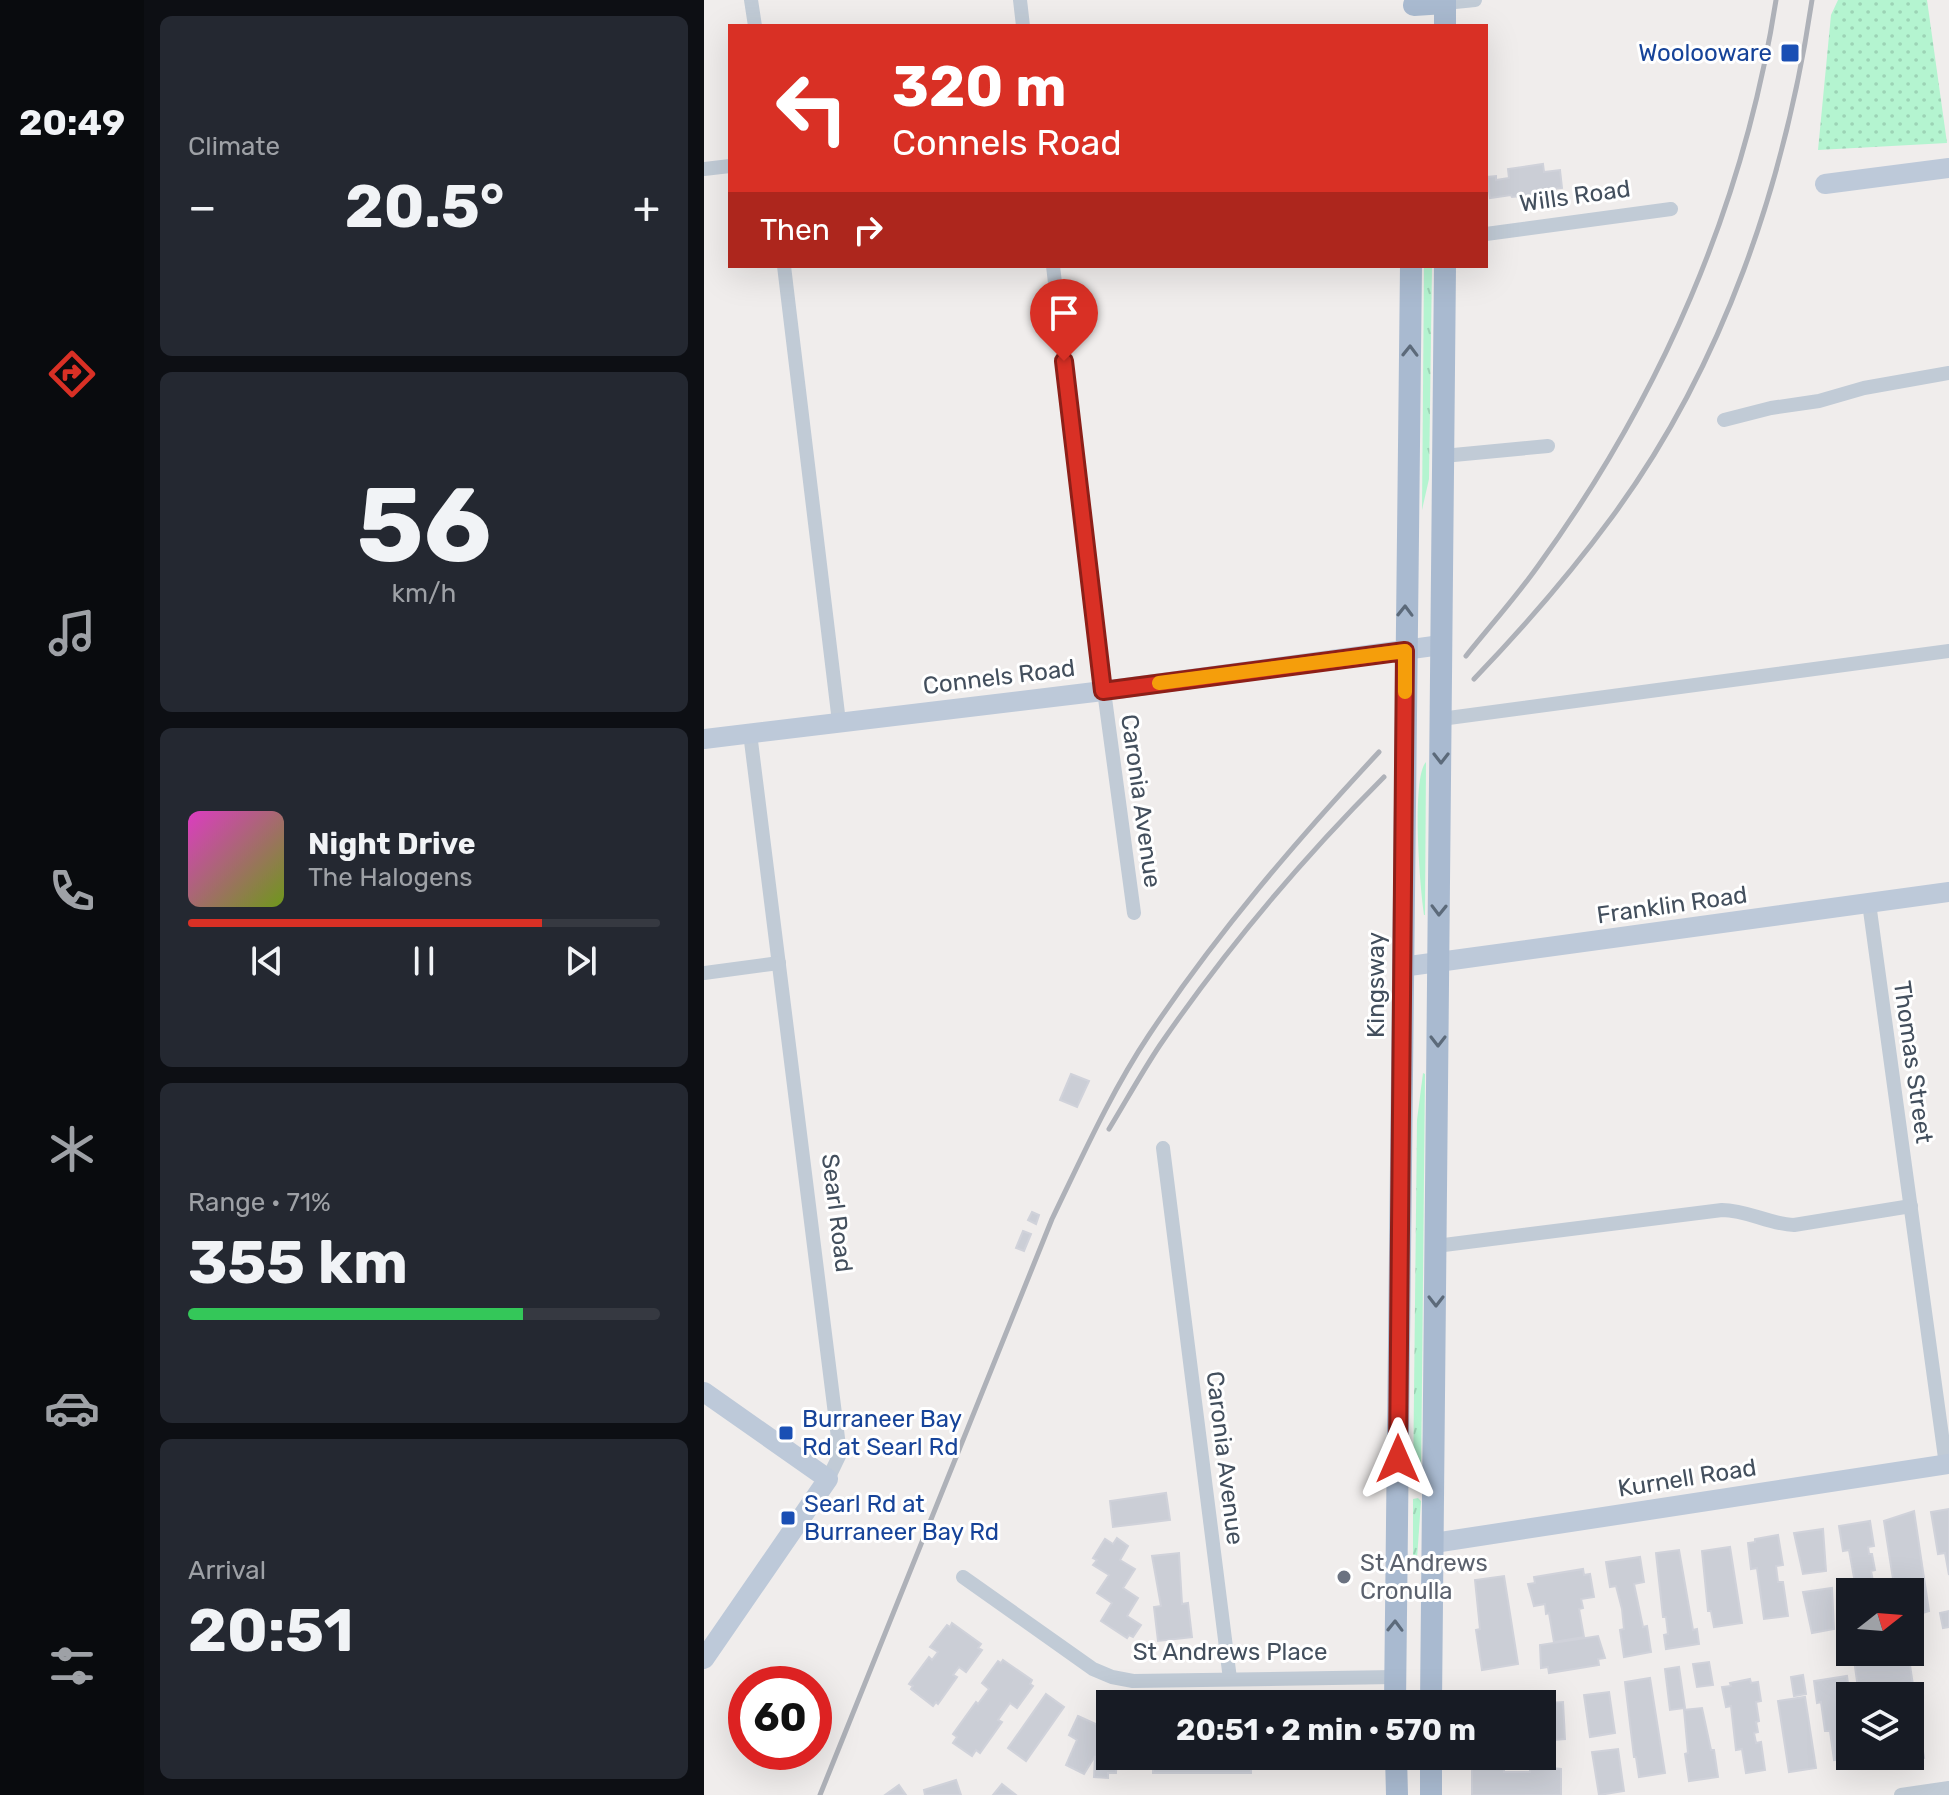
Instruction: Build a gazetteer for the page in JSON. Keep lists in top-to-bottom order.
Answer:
{
  "streets": {
    "main road": ["Kingsway", "St Andrews Place"],
    "street": [
      "Wills Road",
      "Connels Road",
      "Caronia Avenue",
      "Franklin Road",
      "Thomas Street",
      "Searl Road",
      "Kurnell Road"
    ]
  },
  "crossings": [
    ["Connels Road", "Caronia Avenue"],
    ["Connels Road", "Kingsway"],
    ["Connels Road", "Searl Road"],
    ["Caronia Avenue", "St Andrews Place"],
    ["Franklin Road", "Kingsway"],
    ["Franklin Road", "Thomas Street"],
    ["Kingsway", "St Andrews Place"],
    ["Thomas Street", "Kurnell Road"]
  ],
  "places": {
    "transit": ["Woolooware", "Burraneer Bay Rd at Searl Rd", "Searl Rd at Burraneer Bay Rd"],
    "other": ["St Andrews Cronulla"]
  },
  "north": "right",
  "page": {
    "tabs": "20:49",
    "tile": [
      "Climate",
      ["56", "km/h"],
      ["Range · 71%", "355 km"],
      ["Arrival", "20:51"]
    ],
    "turn": ["320 m", "Connels Road"],
    "heat": ["−", "20.5°", "+"],
    "then": "Then",
    "song": ["Night Drive", "The Halogens"],
    "limit": "60",
    "trip": "20:51 · 2 min · 570 m"
  }
}
